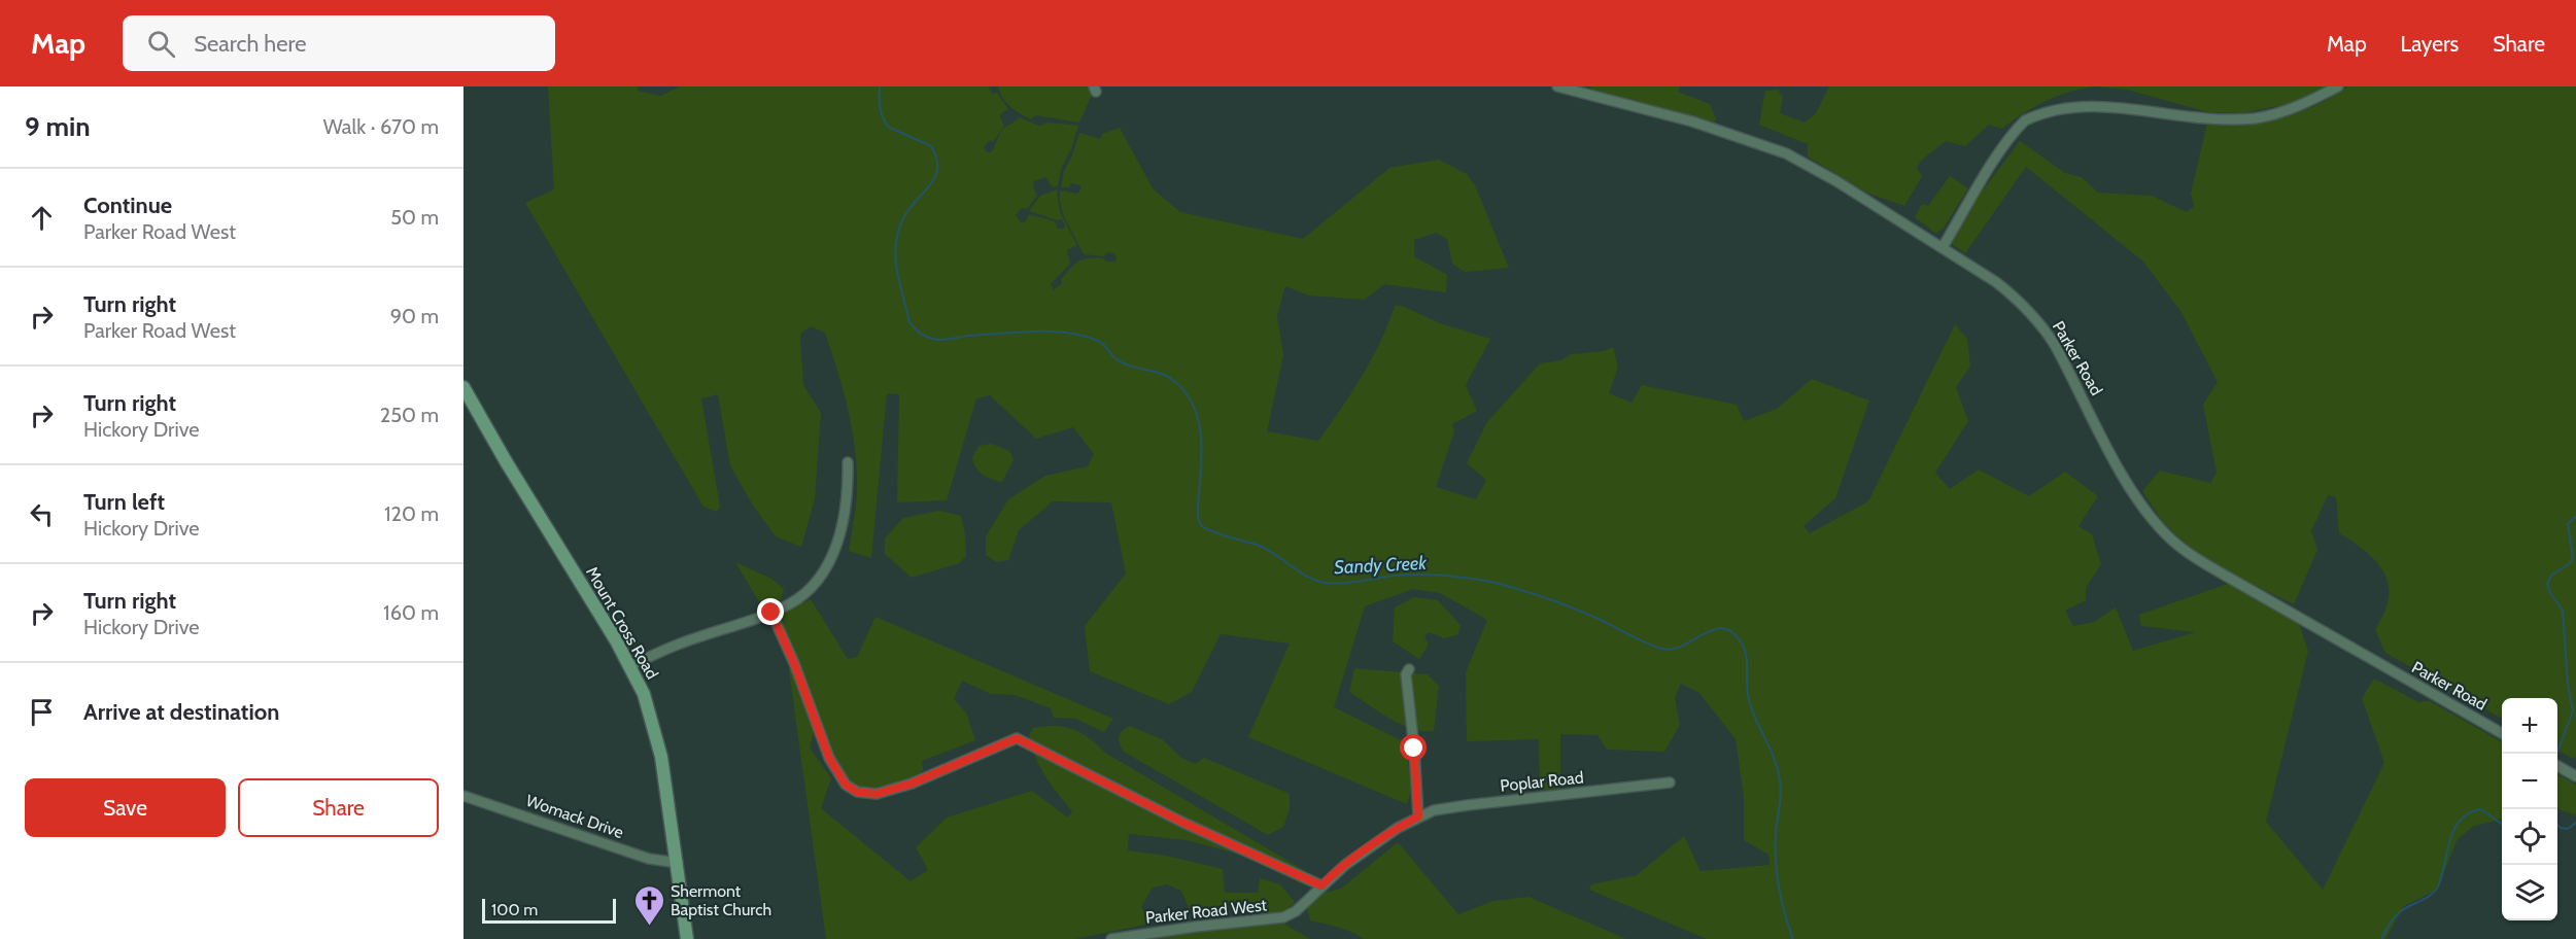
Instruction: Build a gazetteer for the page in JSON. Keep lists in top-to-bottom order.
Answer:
{
  "streets": {
    "main road": ["Mount Cross Road"],
    "street": [
      "Parker Road",
      "Poplar Road",
      "Womack Drive",
      "Parker Road West"
    ]
  },
  "crossings": [
    ["Mount Cross Road", "Womack Drive"],
    ["Poplar Road", "Parker Road West"]
  ],
  "water": ["Sandy Creek"],
  "places": {
    "church": ["Shermont Baptist Church"]
  },
  "scale_bar": "100 m",
  "page": {
    "header": "Map",
    "search": "Search here",
    "nav": ["Map", "Layers", "Share"],
    "heading": ["9 min", "Walk · 670 m"],
    "list": [
      ["Continue", "Parker Road West", "50 m"],
      ["Turn right", "Parker Road West", "90 m"],
      ["Turn right", "Hickory Drive", "250 m"],
      ["Turn left", "Hickory Drive", "120 m"],
      ["Turn right", "Hickory Drive", "160 m"],
      "Arrive at destination"
    ],
    "map_buttons": ["+", "−"],
    "buttons": ["Save", "Share"],
    "scale": "100 m"
  }
}
